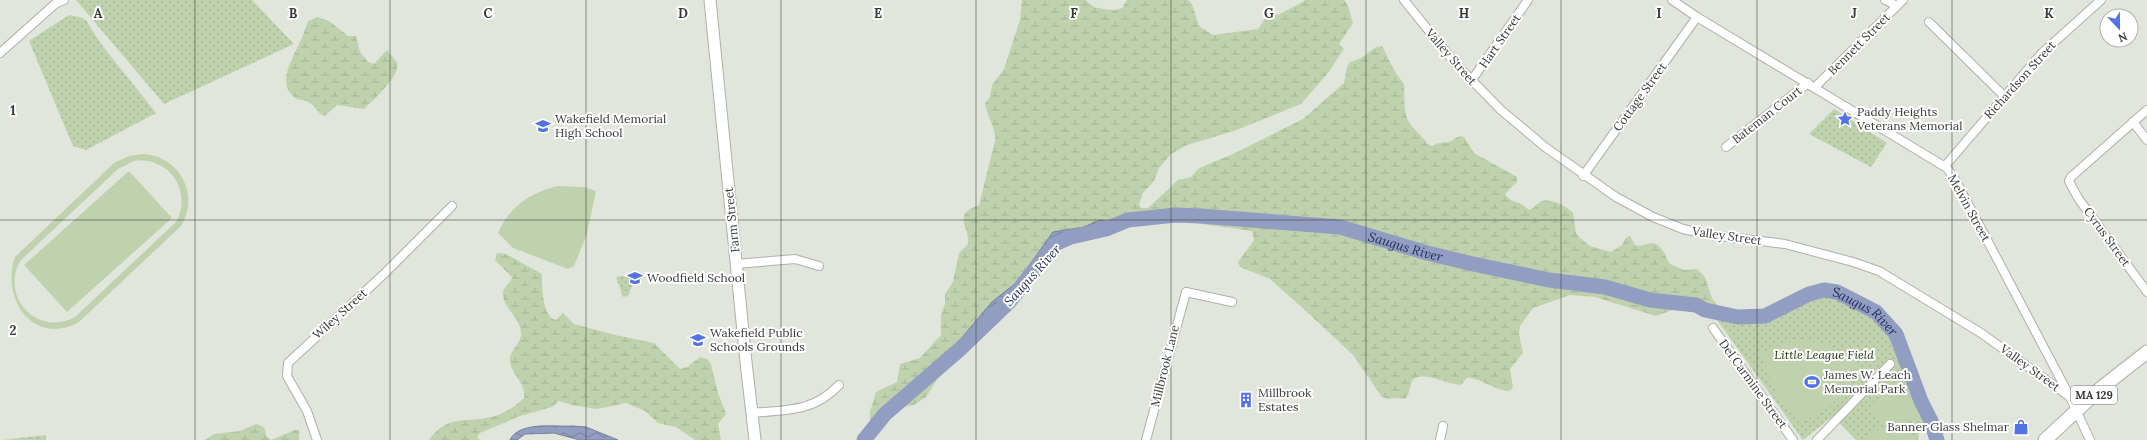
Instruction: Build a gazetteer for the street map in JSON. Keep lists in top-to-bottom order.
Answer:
{
  "streets": {
    "main road": ["Farm Street", "MA 129"],
    "street": [
      "Hart Street",
      "Bennett Street",
      "Valley Street",
      "Richardson Street",
      "Cottage Street",
      "Bateman Court",
      "Melvin Street",
      "Cyrus Street",
      "Wiley Street",
      "Millbrook Lane",
      "Del Carmine Street"
    ]
  },
  "crossings": [
    ["Hart Street", "Valley Street"],
    ["Bennett Street", "Bateman Court"],
    ["Bennett Street", "Melvin Street"],
    ["Valley Street", "Cottage Street"],
    ["Valley Street", "Melvin Street"],
    ["Richardson Street", "Melvin Street"],
    ["Cottage Street", "Melvin Street"],
    ["Bateman Court", "Melvin Street"],
    ["Melvin Street", "MA 129"]
  ],
  "water": ["Saugus River"],
  "parks": ["Little League Field"],
  "places": {
    "place": ["Paddy Heights Veterans Memorial"],
    "school or university": ["Wakefield Memorial High School", "Woodfield School", "Wakefield Public Schools Grounds"],
    "sports": ["James W. Leach Memorial Park"],
    "building": ["Millbrook Estates"],
    "shop": ["Banner Glass Shelmar"]
  },
  "north": "bottom",
  "grid": {
    "columns": [
      "A",
      "B",
      "C",
      "D",
      "E",
      "F",
      "G",
      "H",
      "I",
      "J",
      "K"
    ],
    "rows": ["1", "2"]
  }
}
